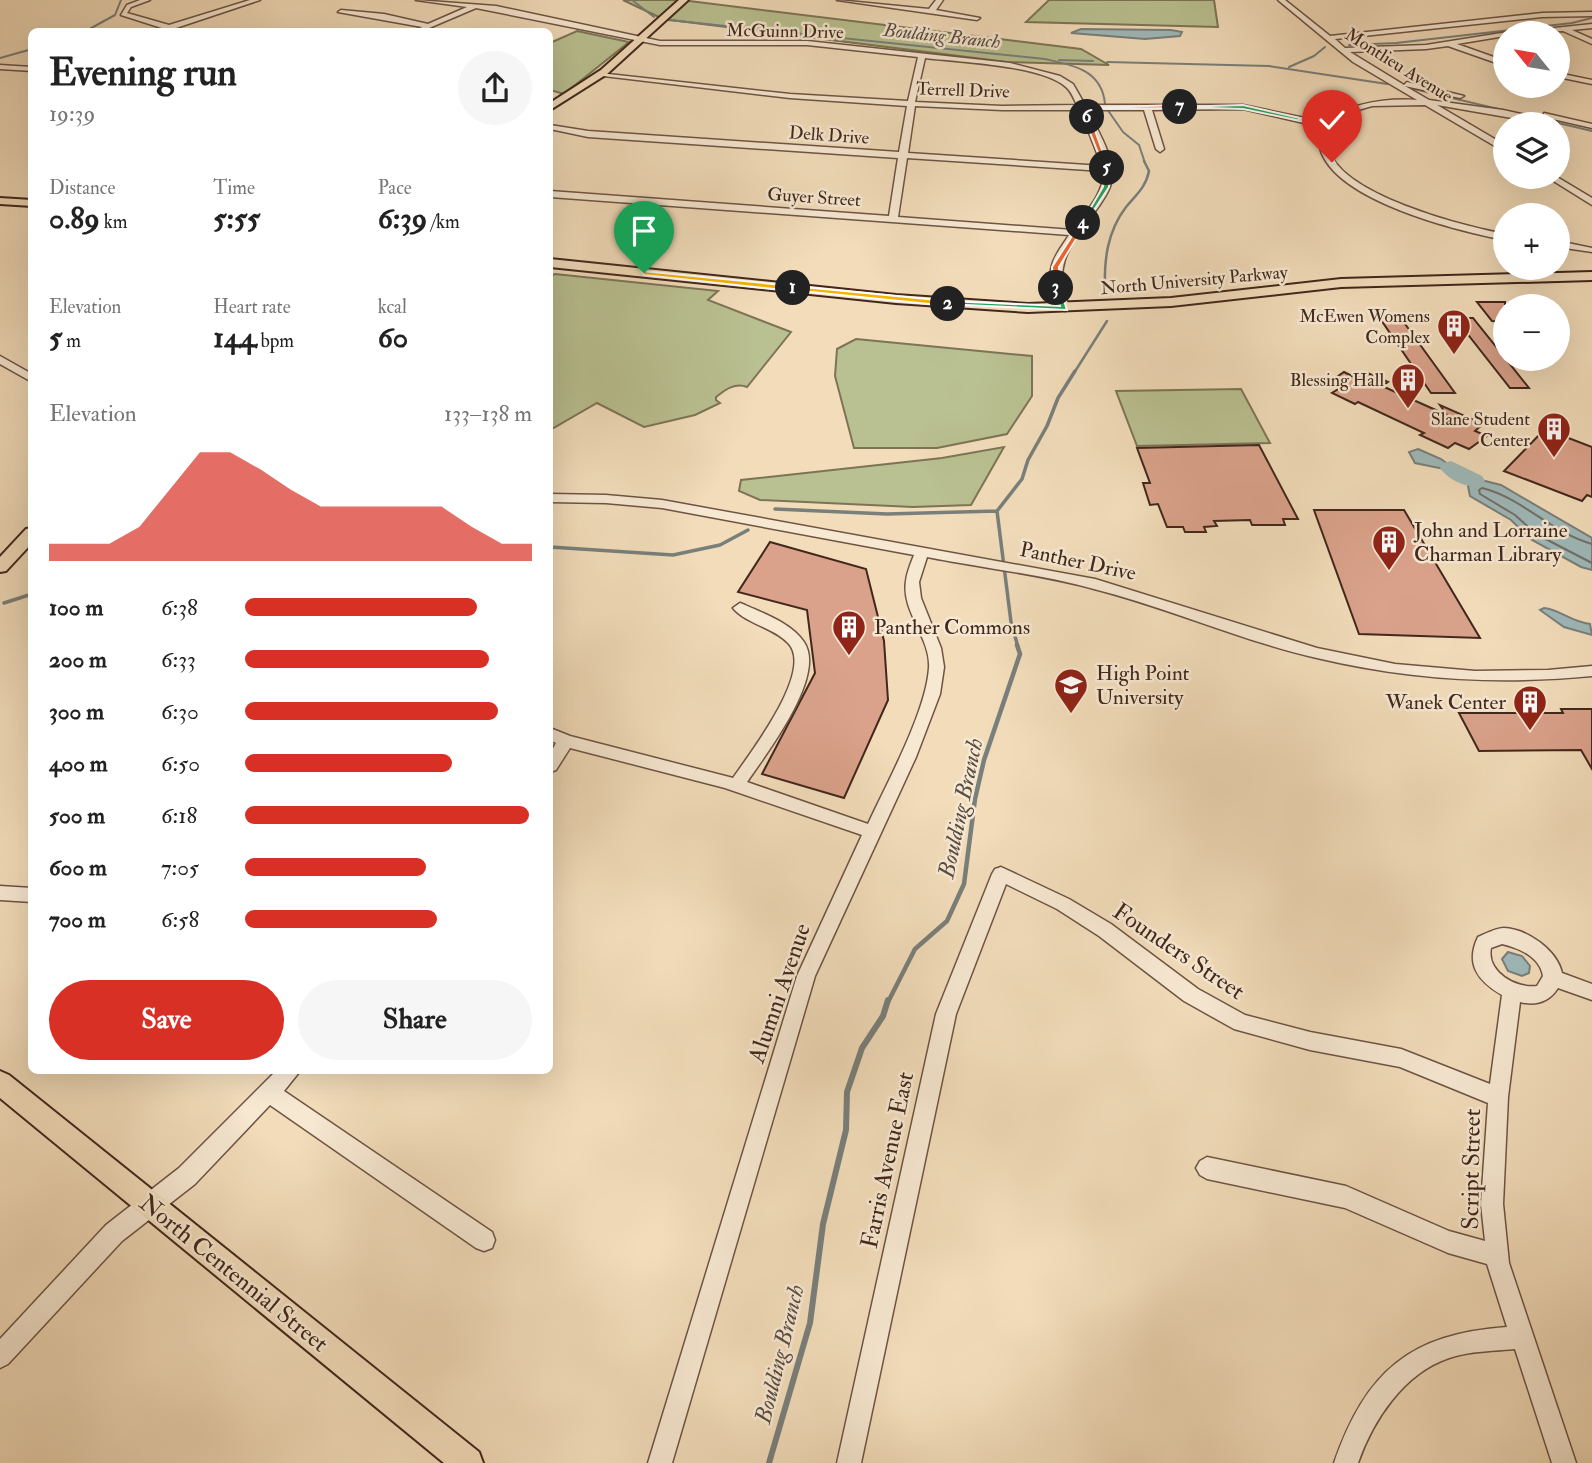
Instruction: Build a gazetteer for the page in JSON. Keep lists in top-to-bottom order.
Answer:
{
  "streets": {
    "main road": ["North University Parkway", "North Centennial Street"],
    "street": [
      "McGuinn Drive",
      "Montlieu Avenue",
      "Terrell Drive",
      "Delk Drive",
      "Guyer Street",
      "Panther Drive",
      "Founders Street",
      "Alumni Avenue",
      "Farris Avenue East",
      "Script Street"
    ]
  },
  "crossings": [
    ["McGuinn Drive", "Terrell Drive"],
    ["McGuinn Drive", "Delk Drive"],
    ["Panther Drive", "Alumni Avenue"],
    ["Founders Street", "Farris Avenue East"],
    ["Founders Street", "Script Street"]
  ],
  "water": ["Boulding Branch"],
  "places": {
    "building": [
      "McEwen Womens Complex",
      "Blessing Hall",
      "Slane Student Center",
      "John and Lorraine Charman Library",
      "Panther Commons",
      "Wanek Center"
    ],
    "school or university": ["High Point University"]
  },
  "north": "top left",
  "page": {
    "map_buttons": ["+", "−"],
    "heading": ["Evening run", "19:39"],
    "pins": [
      "7",
      "6",
      "5",
      "4",
      "1",
      "3",
      "2"
    ],
    "stats": [
      ["Distance", "0.89 km"],
      ["Time", "5:55"],
      ["Pace", "6:39 /km"],
      ["Elevation", "5 m"],
      ["Heart rate", "144 bpm"],
      ["kcal", "60"]
    ],
    "chart": ["Elevation", "133–138 m"],
    "list": [
      {
        "name": "100 m",
        "note": "6:38"
      },
      {
        "name": "200 m",
        "note": "6:33"
      },
      {
        "name": "300 m",
        "note": "6:30"
      },
      {
        "name": "400 m",
        "note": "6:50"
      },
      {
        "name": "500 m",
        "note": "6:18"
      },
      {
        "name": "600 m",
        "note": "7:05"
      },
      {
        "name": "700 m",
        "note": "6:58"
      }
    ],
    "buttons": ["Save", "Share"]
  }
}
